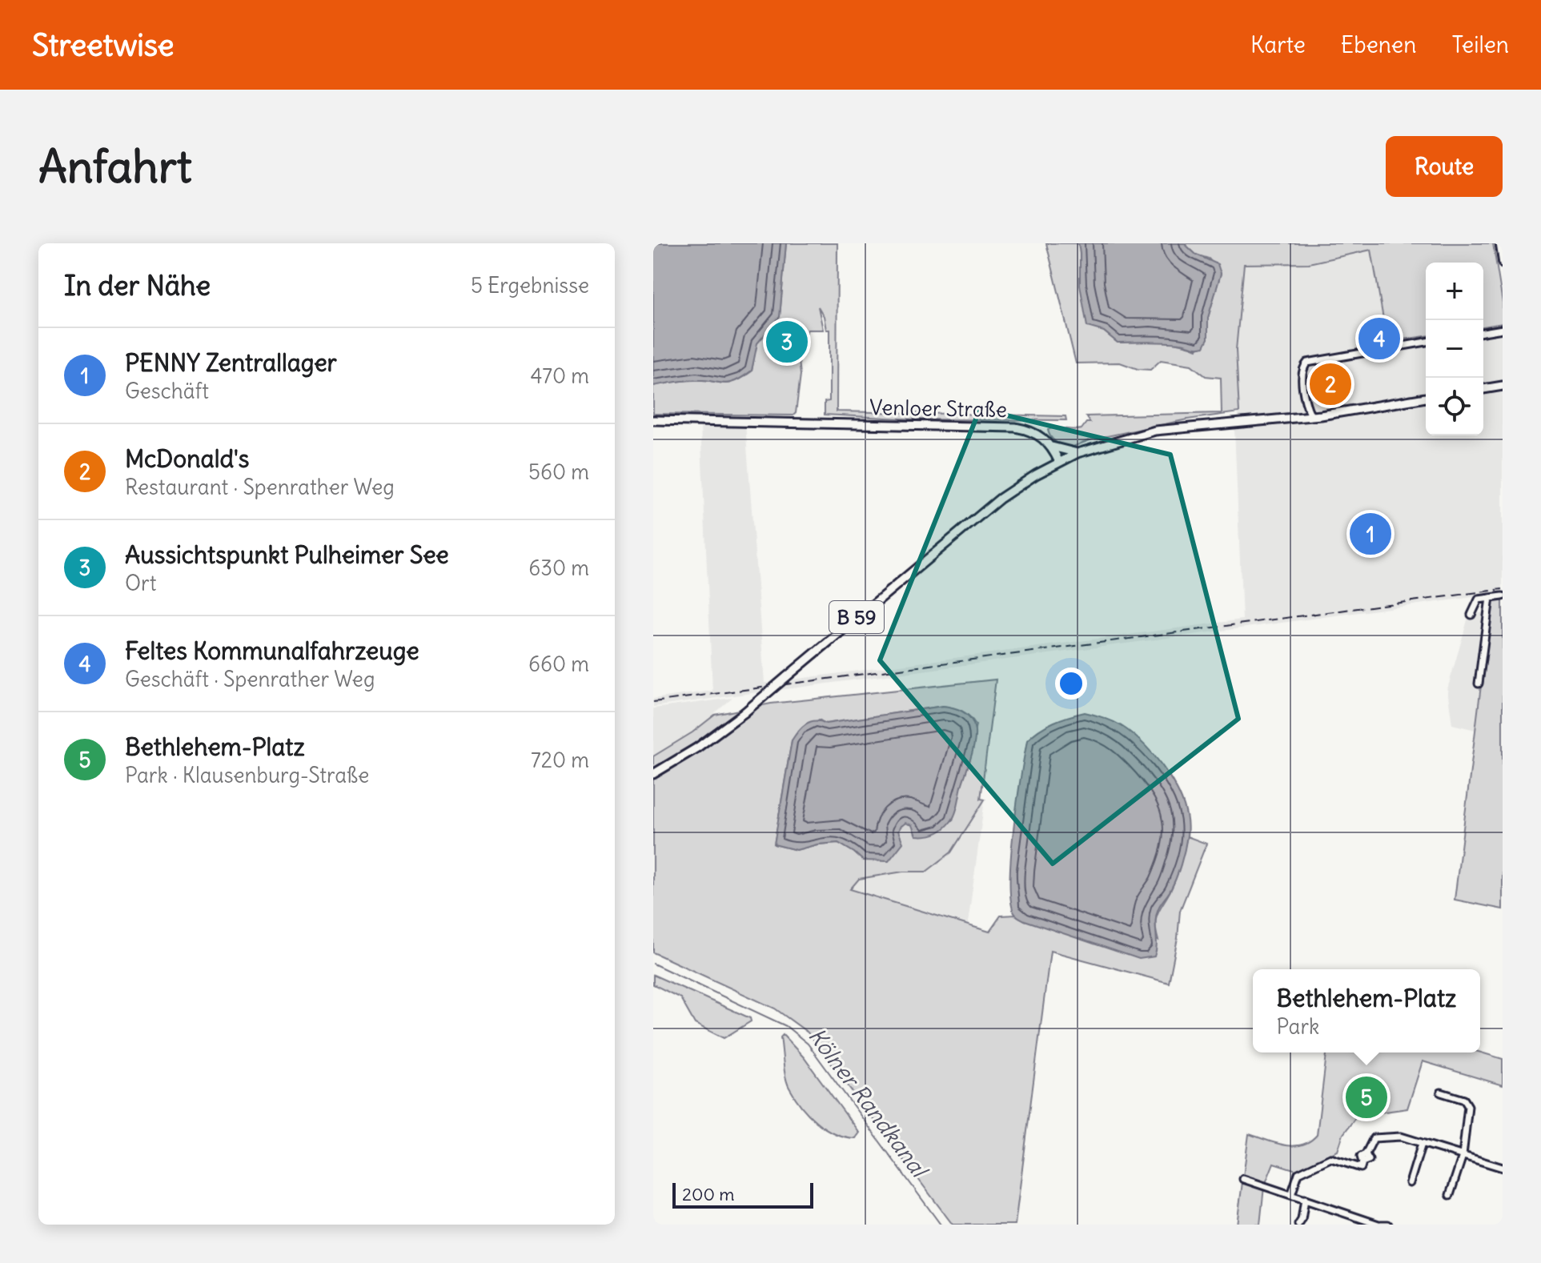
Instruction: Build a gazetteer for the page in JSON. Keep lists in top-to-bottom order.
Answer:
{
  "streets": {
    "main road": ["Venloer Straße", "B 59"]
  },
  "water": ["Kölner Randkanal"],
  "scale_bar": "200 m",
  "page": {
    "header": "Streetwise",
    "nav": ["Karte", "Ebenen", "Teilen"],
    "buttons": "Route",
    "title": "Anfahrt",
    "heading": ["In der Nähe", "5 Ergebnisse"],
    "map_buttons": ["+", "−"],
    "pins": [
      "4",
      "3",
      "2",
      "1",
      "5"
    ],
    "list": [
      {
        "mark": "1",
        "name": "PENNY Zentrallager",
        "note": "Geschäft",
        "value": "470 m"
      },
      {
        "mark": "2",
        "name": "McDonald's",
        "note": "Restaurant · Spenrather Weg",
        "value": "560 m"
      },
      {
        "mark": "3",
        "name": "Aussichtspunkt Pulheimer See",
        "note": "Ort",
        "value": "630 m"
      },
      {
        "mark": "4",
        "name": "Feltes Kommunalfahrzeuge",
        "note": "Geschäft · Spenrather Weg",
        "value": "660 m"
      },
      {
        "mark": "5",
        "name": "Bethlehem-Platz",
        "note": "Park · Klausenburg-Straße",
        "value": "720 m"
      }
    ],
    "popup": ["Bethlehem-Platz", "Park"],
    "scale": "200 m"
  }
}
